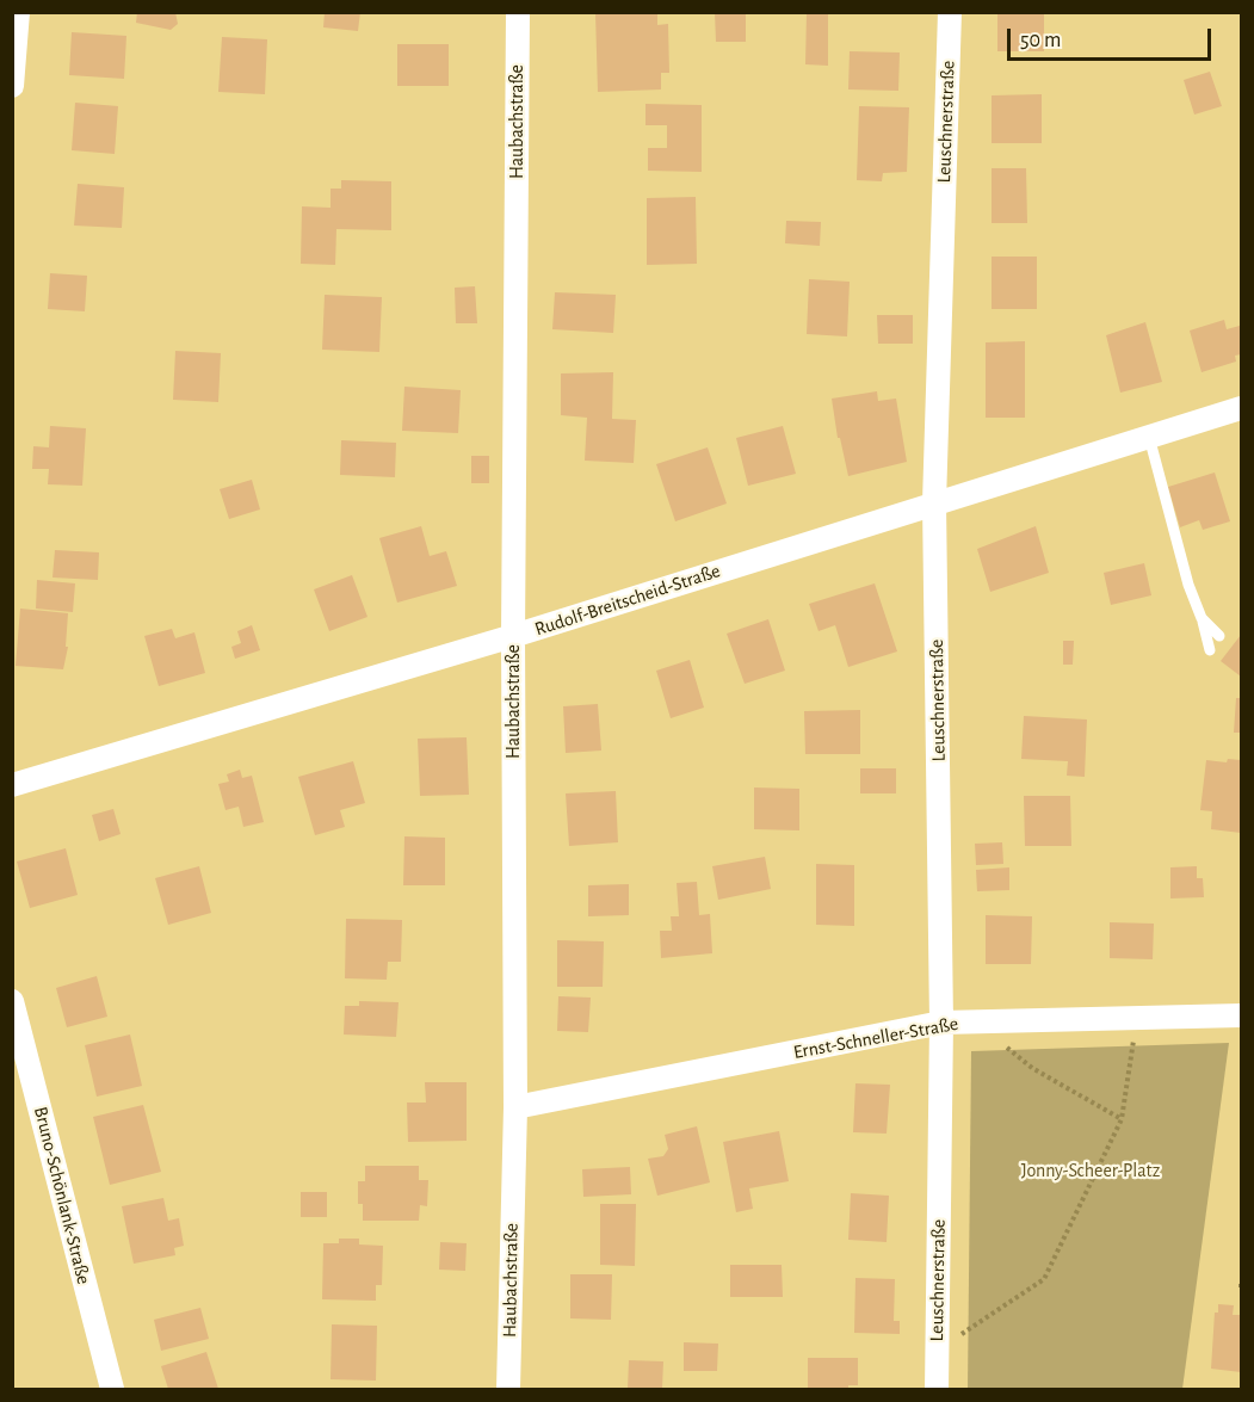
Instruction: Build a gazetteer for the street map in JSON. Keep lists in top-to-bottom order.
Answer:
{
  "streets": {
    "street": [
      "Haubachstraße",
      "Leuschnerstraße",
      "Rudolf-Breitscheid-Straße",
      "Ernst-Schneller-Straße",
      "Bruno-Schönlank-Straße"
    ]
  },
  "crossings": [
    ["Haubachstraße", "Rudolf-Breitscheid-Straße"],
    ["Haubachstraße", "Ernst-Schneller-Straße"],
    ["Leuschnerstraße", "Rudolf-Breitscheid-Straße"],
    ["Leuschnerstraße", "Ernst-Schneller-Straße"]
  ],
  "parks": ["Jonny-Scheer-Platz"],
  "scale_bar": "50 m"
}
